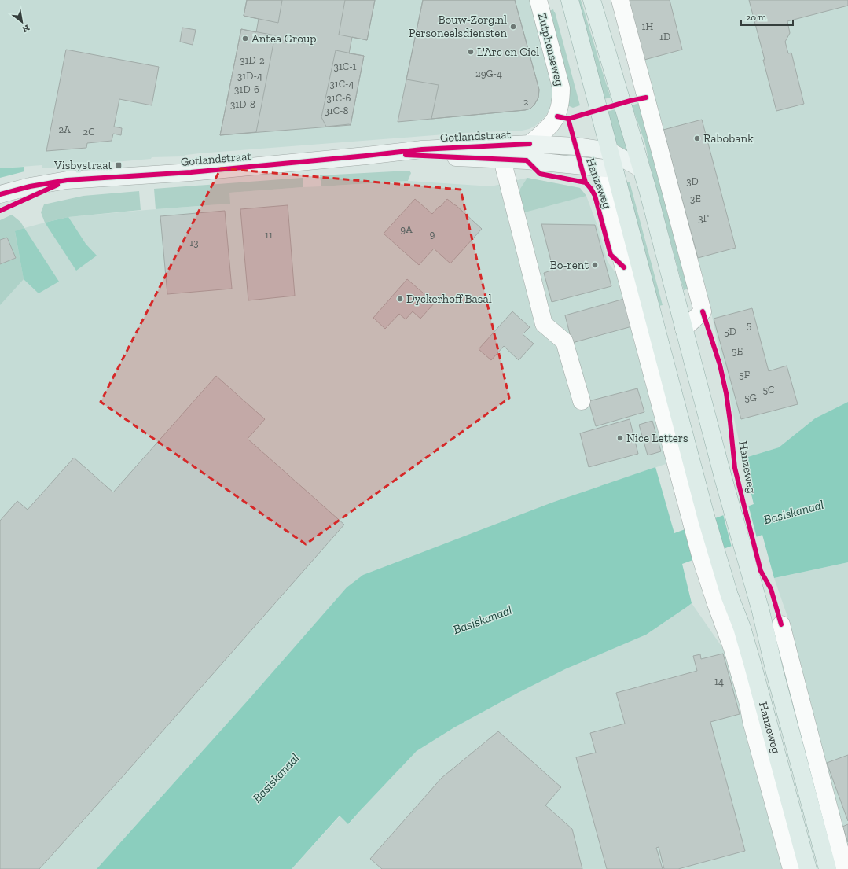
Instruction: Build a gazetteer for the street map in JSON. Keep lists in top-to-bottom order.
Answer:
{
  "streets": {
    "main road": ["Hanzeweg"],
    "street": ["Zutphenseweg", "Gotlandstraat"]
  },
  "crossings": [
    ["Zutphenseweg", "Gotlandstraat"],
    ["Gotlandstraat", "Hanzeweg"]
  ],
  "water": ["Basiskanaal"],
  "places": {
    "other": [
      "Bouw-Zorg.nl Personeelsdiensten",
      "Antea Group",
      "L'Arc en Ciel",
      "Rabobank",
      "Bo-rent",
      "Dyckerhoff Basal",
      "Nice Letters"
    ],
    "transit": ["Visbystraat"]
  },
  "house_numbers": [
    "1H",
    "1D",
    "31D-2",
    "31C-1",
    "29G-4",
    "31D-4",
    "31C-4",
    "31D-6",
    "31C-6",
    "2",
    "31D-8",
    "31C-8",
    "2A",
    "2C",
    "3D",
    "3E",
    "3F",
    "9A",
    "9",
    "11",
    "13",
    "5",
    "5D",
    "5E",
    "5F",
    "5C",
    "5G",
    "14"
  ],
  "scale_bar": "20 m",
  "north": "bottom right"
}
